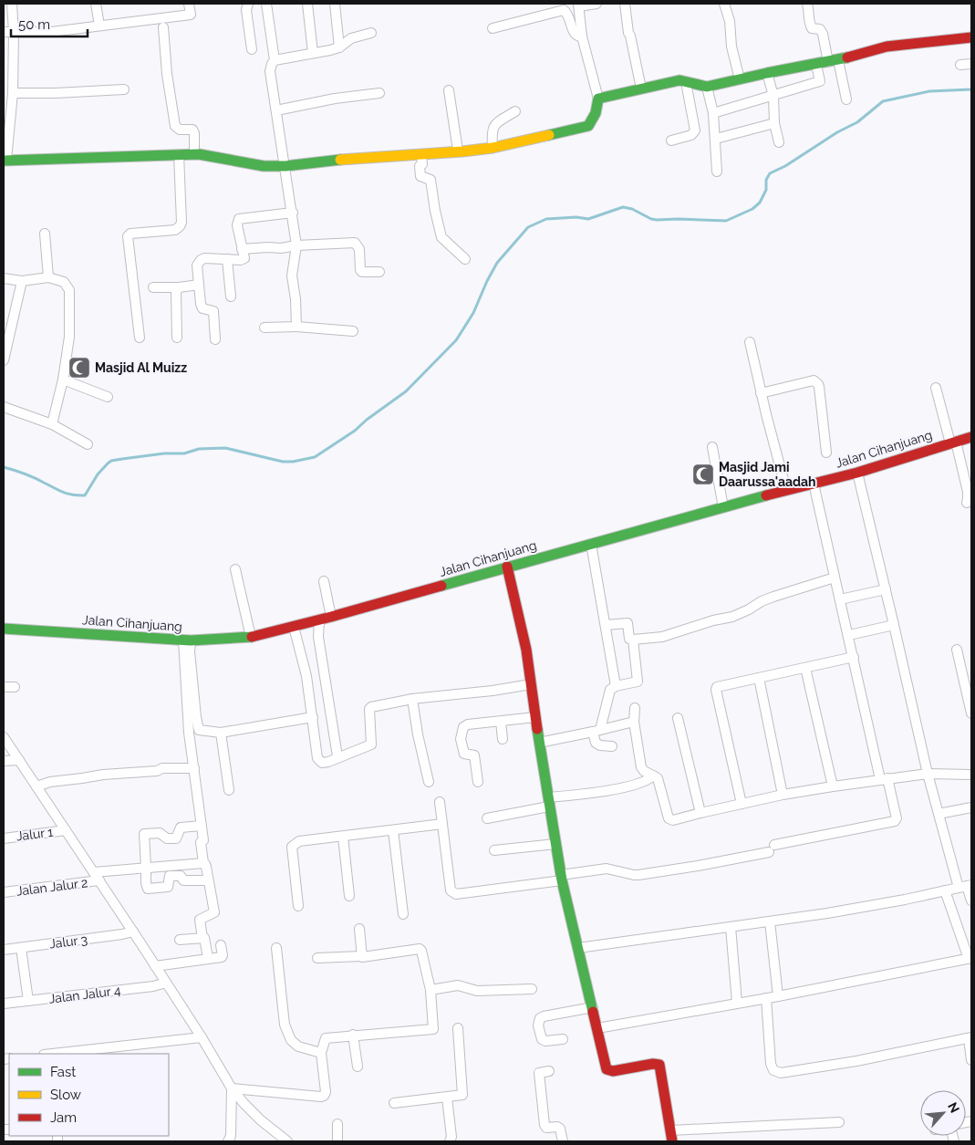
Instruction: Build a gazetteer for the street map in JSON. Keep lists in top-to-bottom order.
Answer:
{
  "streets": {
    "street": [
      "Jalan Cihanjuang",
      "Jalur 1",
      "Jalan Jalur 2",
      "Jalur 3",
      "Jalan Jalur 4"
    ]
  },
  "places": {
    "mosque": ["Masjid Al Muizz", "Masjid Jami Daarussa'aadah"]
  },
  "legend": ["Fast", "Slow", "Jam"],
  "scale_bar": "50 m",
  "north": "top right"
}
